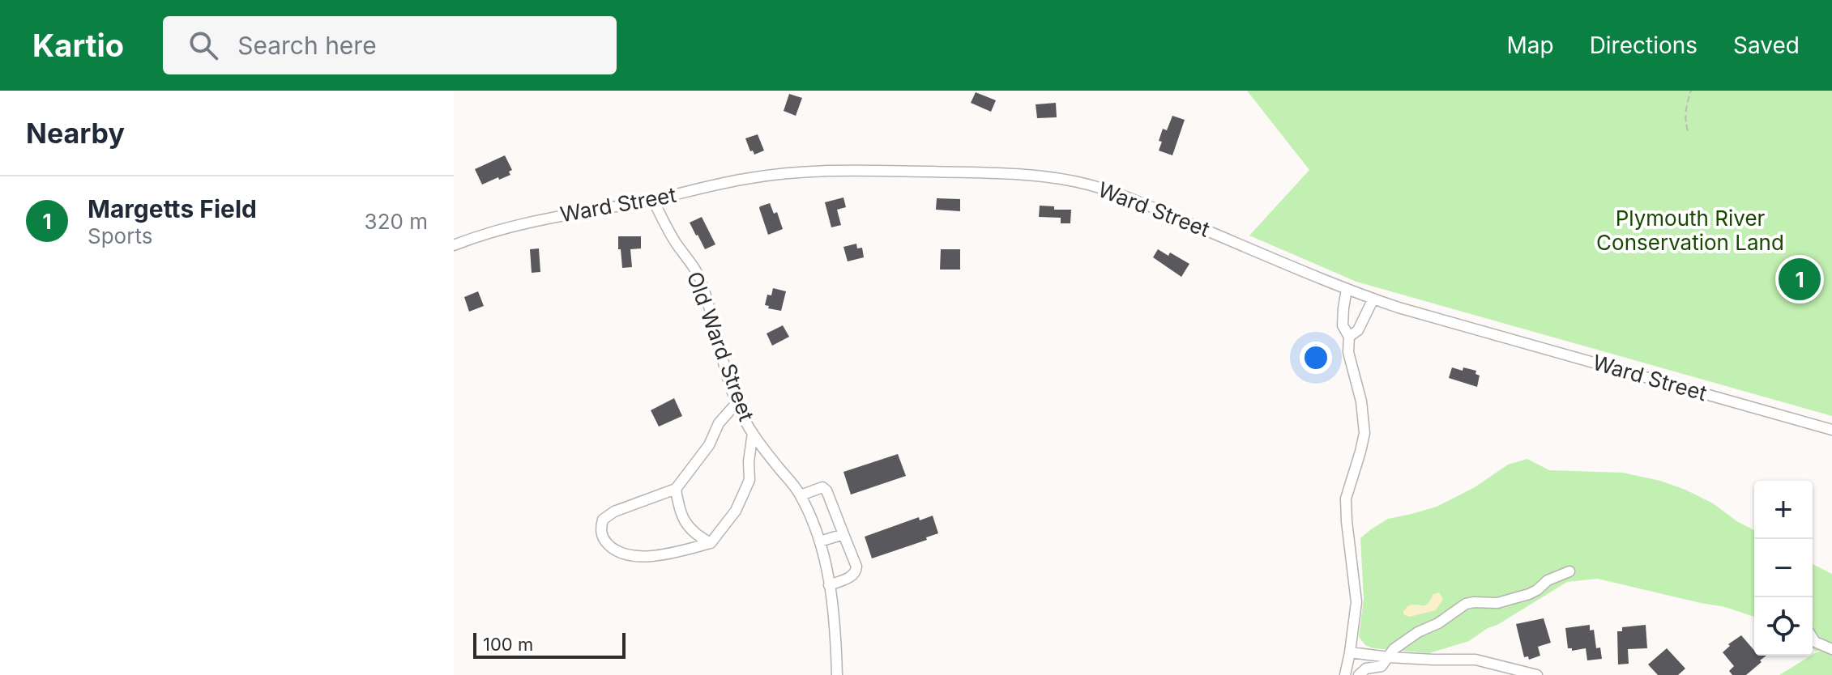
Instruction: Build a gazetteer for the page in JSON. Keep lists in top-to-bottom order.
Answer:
{
  "streets": {
    "street": ["Ward Street", "Old Ward Street"]
  },
  "crossings": [
    ["Ward Street", "Old Ward Street"]
  ],
  "parks": ["Plymouth River Conservation Land"],
  "scale_bar": "100 m",
  "page": {
    "header": "Kartio",
    "search": "Search here",
    "nav": ["Map", "Directions", "Saved"],
    "heading": "Nearby",
    "list": [
      {
        "mark": "1",
        "name": "Margetts Field",
        "note": "Sports",
        "value": "320 m"
      }
    ],
    "pins": "1",
    "map_buttons": ["+", "−"],
    "scale": "100 m"
  }
}
